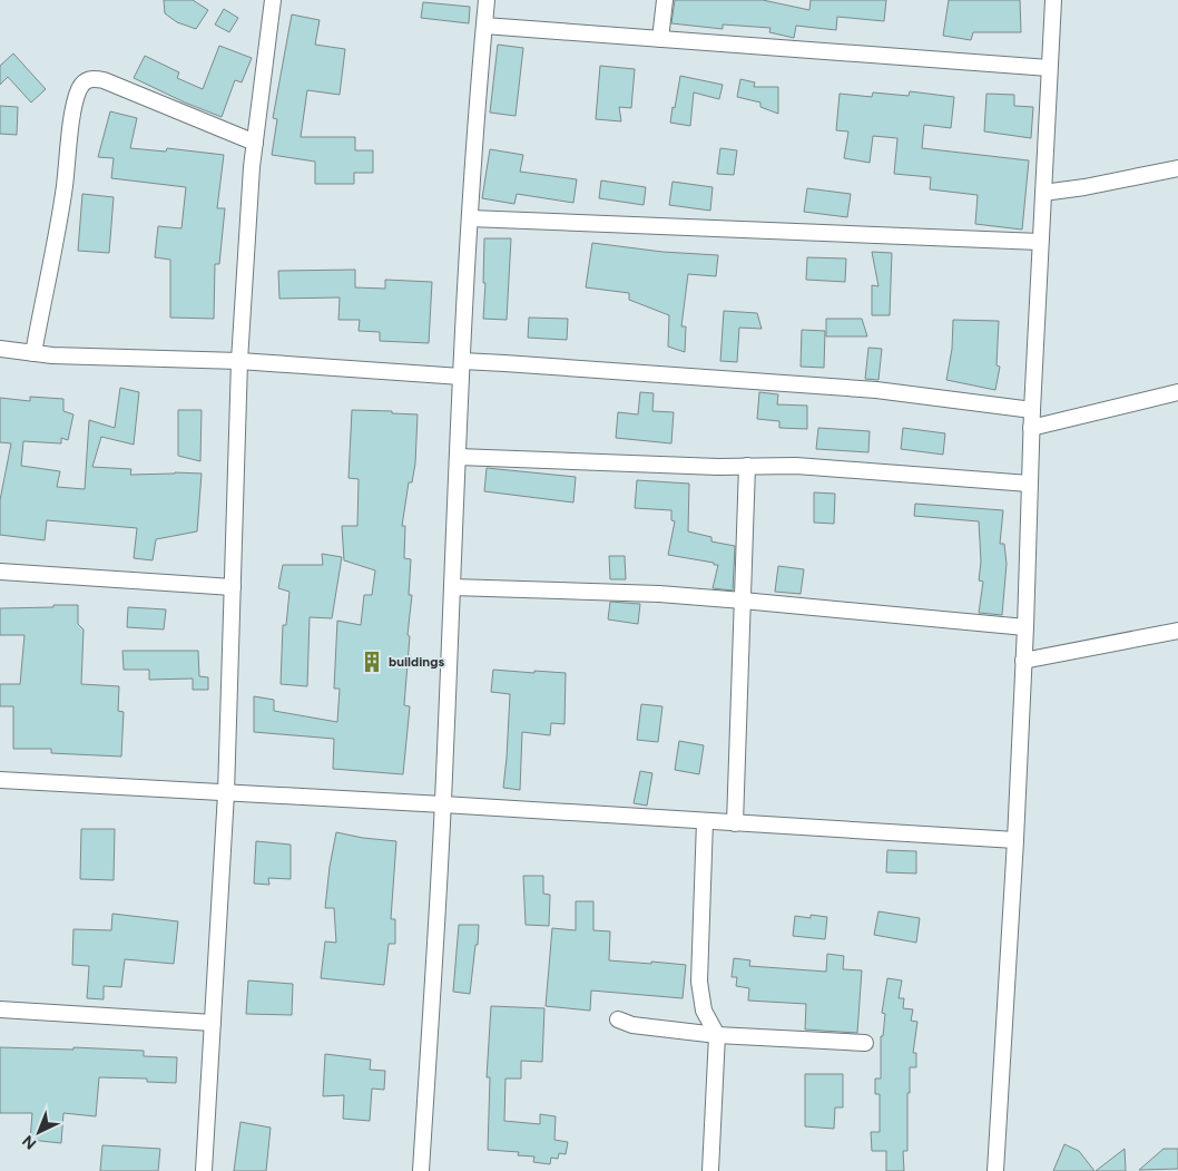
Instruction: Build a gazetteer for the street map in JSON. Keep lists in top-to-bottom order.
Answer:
{
  "places": {
    "building": ["buildings"]
  },
  "north": "bottom left"
}
